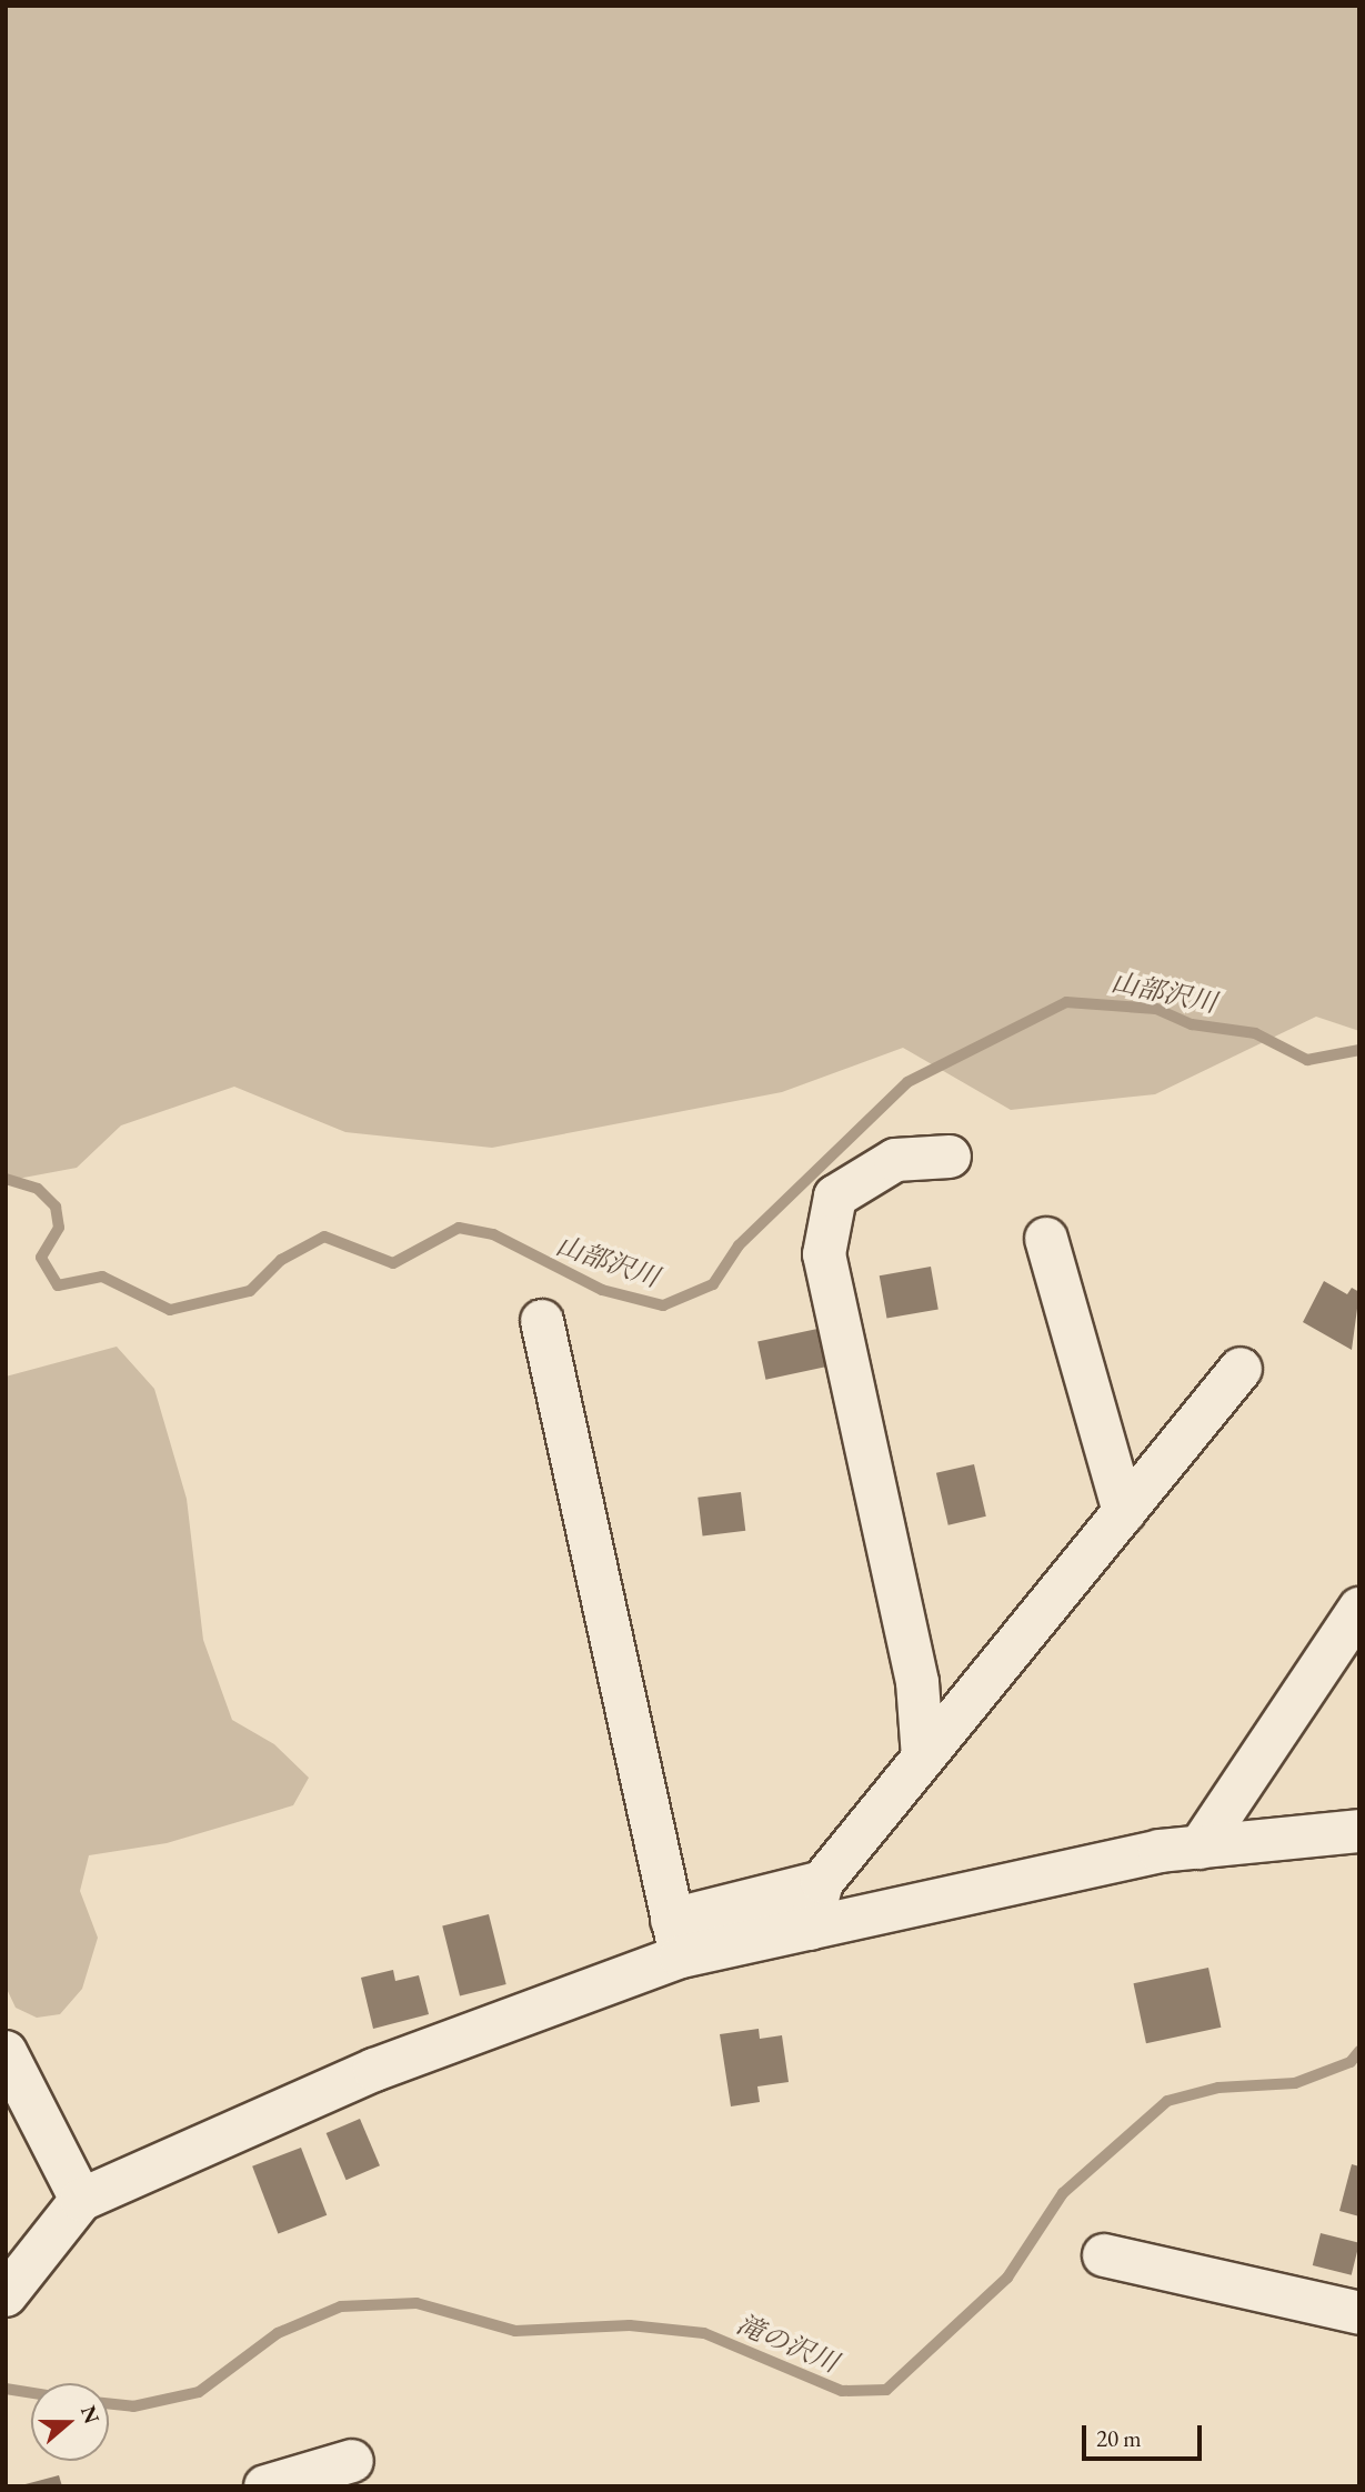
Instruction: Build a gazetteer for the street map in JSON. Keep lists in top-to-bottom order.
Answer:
{
  "water": ["山部沢川", "滝の沢川"],
  "scale_bar": "20 m",
  "north": "right"
}
